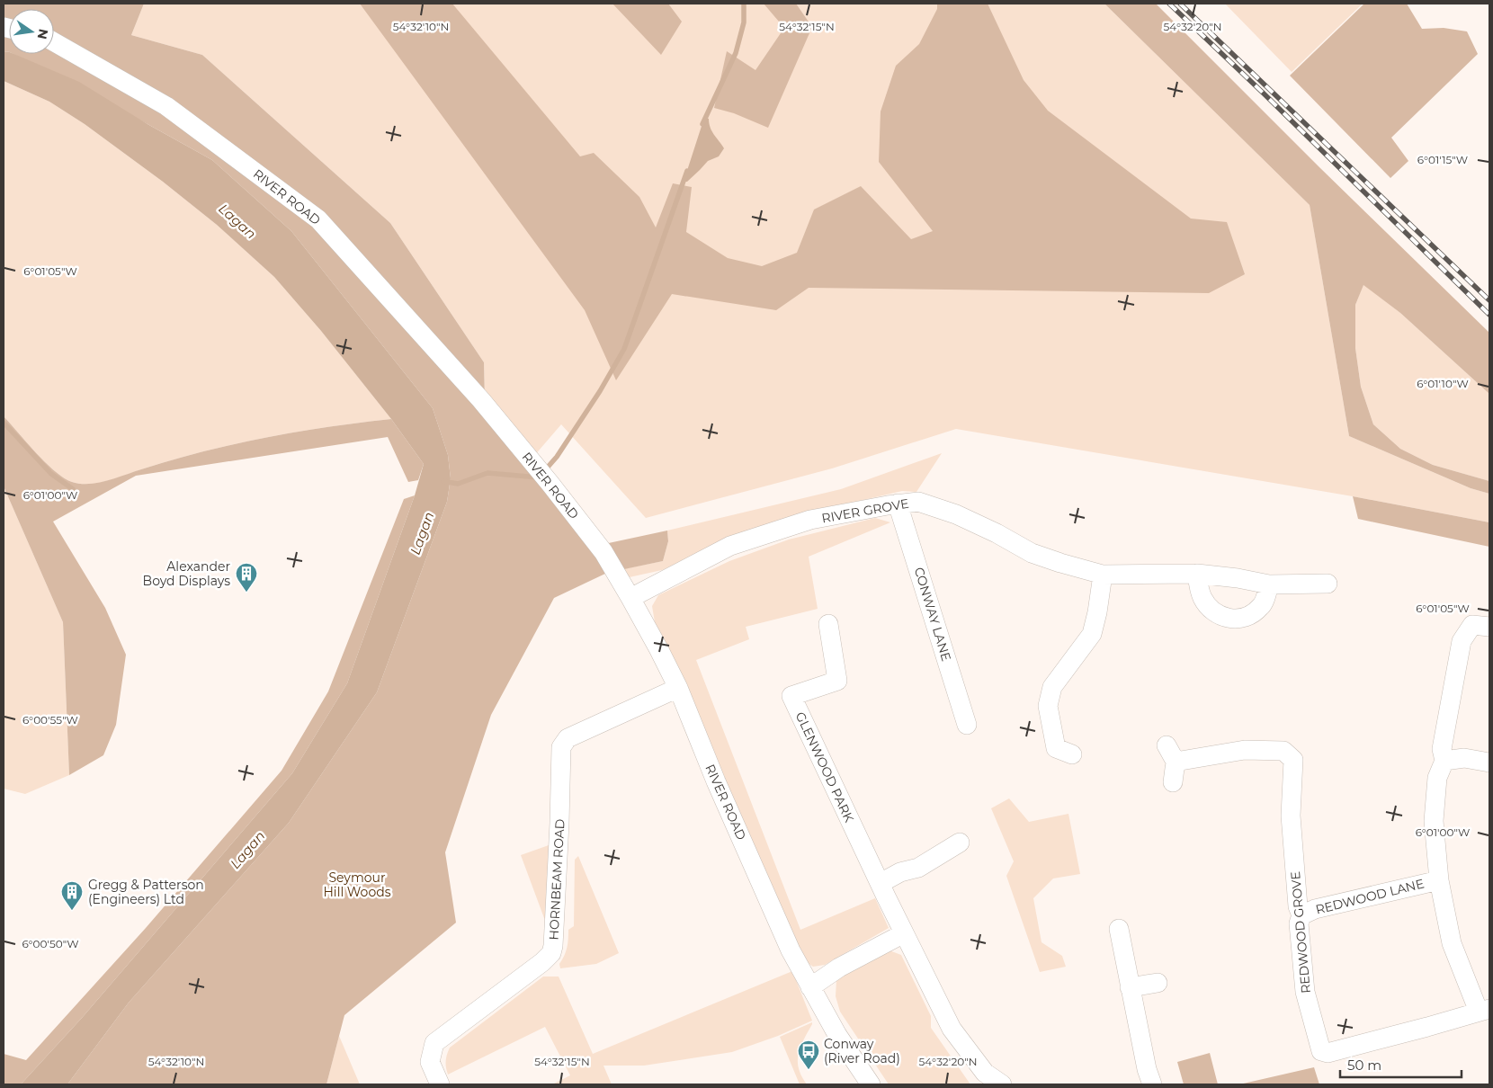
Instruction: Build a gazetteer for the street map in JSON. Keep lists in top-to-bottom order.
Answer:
{
  "streets": {
    "street": [
      "RIVER ROAD",
      "RIVER GROVE",
      "CONWAY LANE",
      "GLENWOOD PARK",
      "HORNBEAM ROAD",
      "REDWOOD LANE",
      "REDWOOD GROVE"
    ]
  },
  "crossings": [
    ["RIVER ROAD", "RIVER GROVE"],
    ["RIVER ROAD", "HORNBEAM ROAD"],
    ["RIVER GROVE", "CONWAY LANE"],
    ["REDWOOD LANE", "REDWOOD GROVE"]
  ],
  "water": ["Lagan"],
  "parks": ["Seymour Hill Woods"],
  "places": {
    "building": ["Alexander Boyd Displays", "Gregg & Patterson (Engineers) Ltd"],
    "bus stop": ["Conway (River Road)"]
  },
  "scale_bar": "50 m",
  "north": "right",
  "coordinates": [
    "54°32'10\"N",
    "54°32'15\"N",
    "54°32'20\"N",
    "6°01'15\"W",
    "6°01'05\"W",
    "6°01'10\"W",
    "6°01'00\"W",
    "6°00'55\"W",
    "6°00'50\"W"
  ]
}
